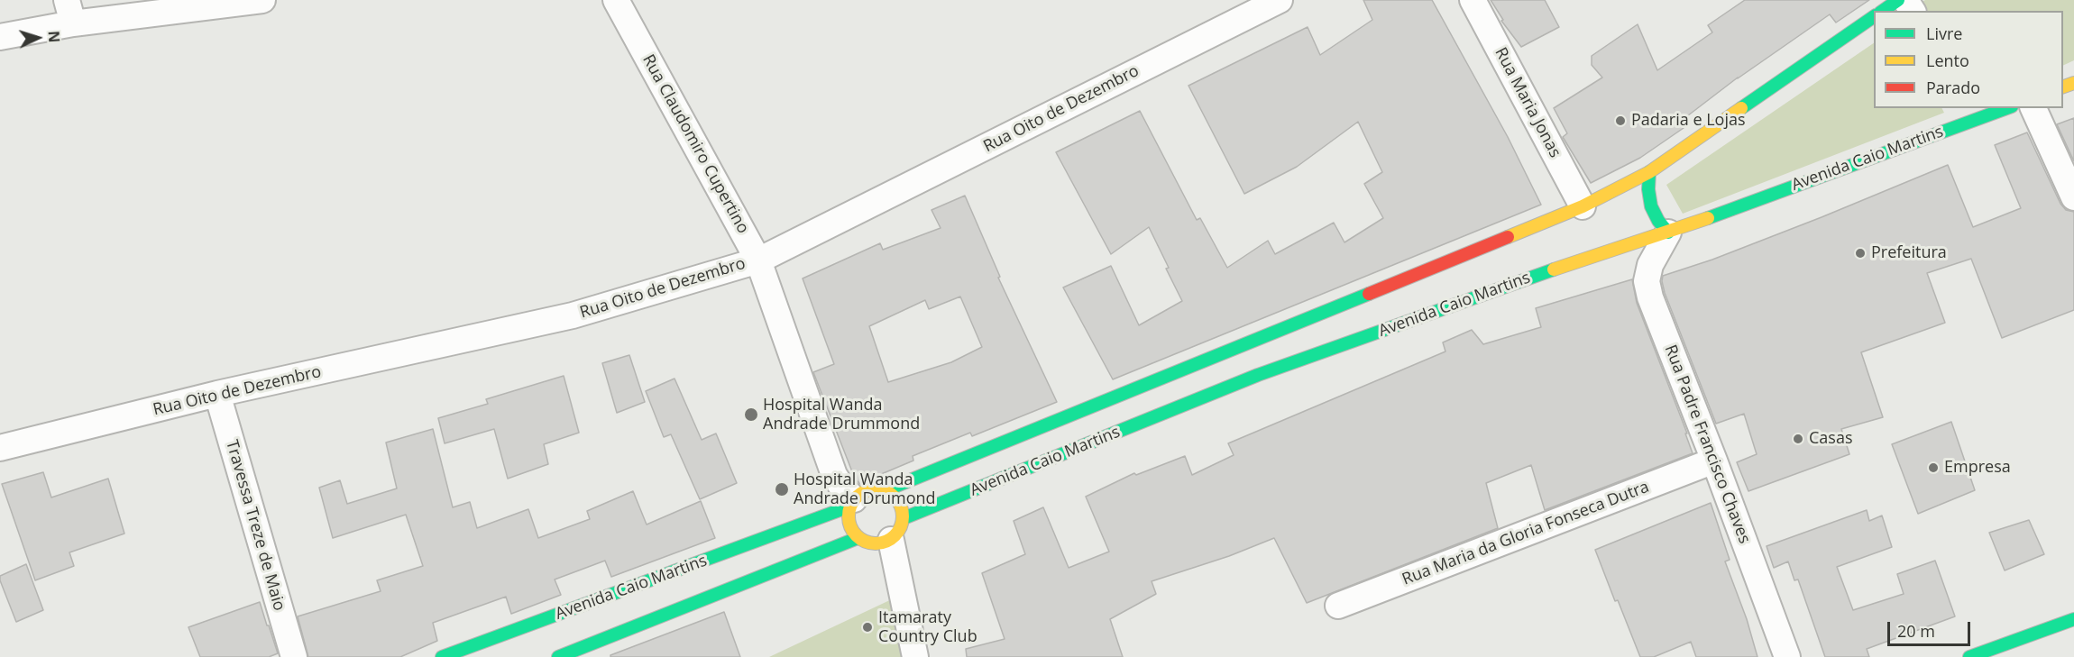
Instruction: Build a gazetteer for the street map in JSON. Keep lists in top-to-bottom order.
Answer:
{
  "streets": {
    "main road": ["Avenida Caio Martins"],
    "street": [
      "Rua Maria Jonas",
      "Rua Oito de Dezembro",
      "Rua Claudomiro Cupertino",
      "Rua Padre Francisco Chaves",
      "Travessa Treze de Maio",
      "Rua Maria da Gloria Fonseca Dutra"
    ]
  },
  "crossings": [
    ["Rua Maria Jonas", "Avenida Caio Martins"],
    ["Rua Oito de Dezembro", "Rua Claudomiro Cupertino"],
    ["Rua Oito de Dezembro", "Travessa Treze de Maio"],
    ["Rua Claudomiro Cupertino", "Avenida Caio Martins"],
    ["Avenida Caio Martins", "Rua Padre Francisco Chaves"],
    ["Rua Padre Francisco Chaves", "Rua Maria da Gloria Fonseca Dutra"]
  ],
  "places": [
    "Padaria e Lojas",
    "Prefeitura",
    "Hospital Wanda Andrade Drummond",
    "Casas",
    "Empresa",
    "Hospital Wanda Andrade Drumond",
    "Itamaraty Country Club"
  ],
  "legend": ["Livre", "Lento", "Parado"],
  "scale_bar": "20 m",
  "north": "right"
}
